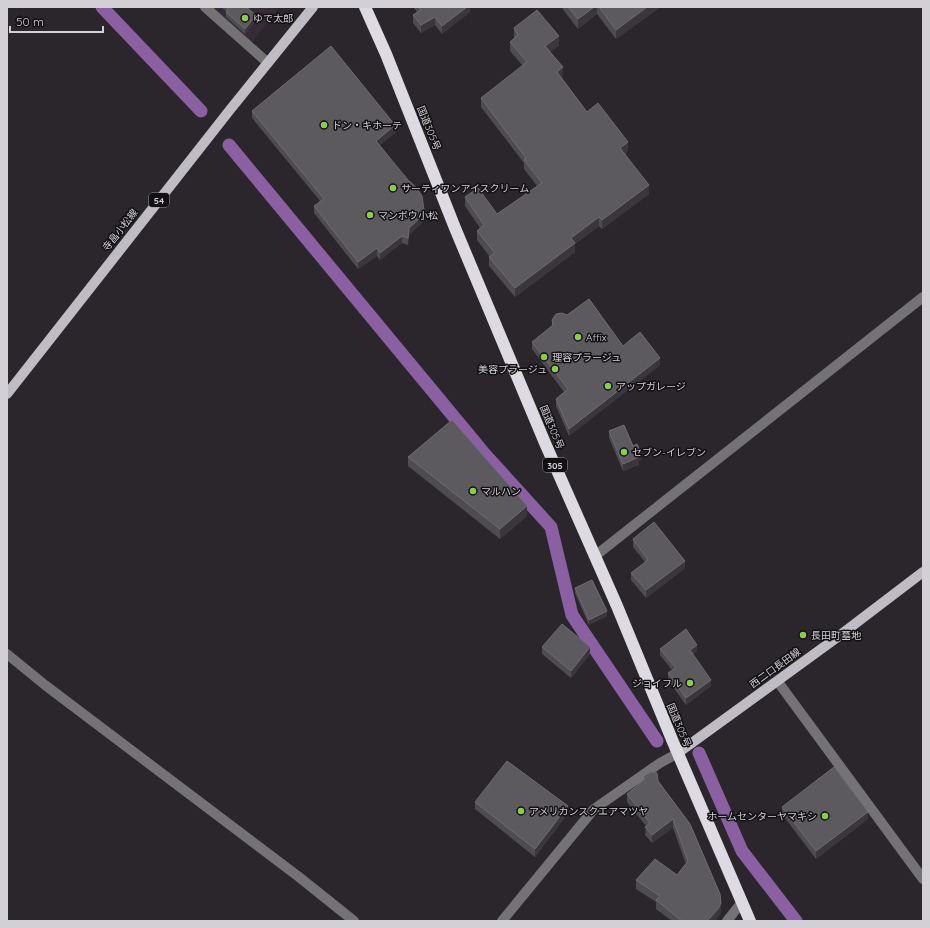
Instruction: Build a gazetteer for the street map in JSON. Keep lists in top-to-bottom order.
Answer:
{
  "streets": {
    "highway": ["国道305号", "305"],
    "main road": ["54", "寺畠小松線", "西二口長田線"]
  },
  "crossings": [
    ["国道305号", "西二口長田線"]
  ],
  "places": [
    "ゆで太郎",
    "ドン・キホーテ",
    "サーティワンアイスクリーム",
    "マンボウ小松",
    "Affix",
    "理容プラージュ",
    "美容プラージュ",
    "アップガレージ",
    "セブン-イレブン",
    "マルハン",
    "長田町墓地",
    "ジョイフル",
    "アメリカンスクエアマツヤ",
    "ホームセンターヤマキシ"
  ],
  "scale_bar": "50 m"
}
